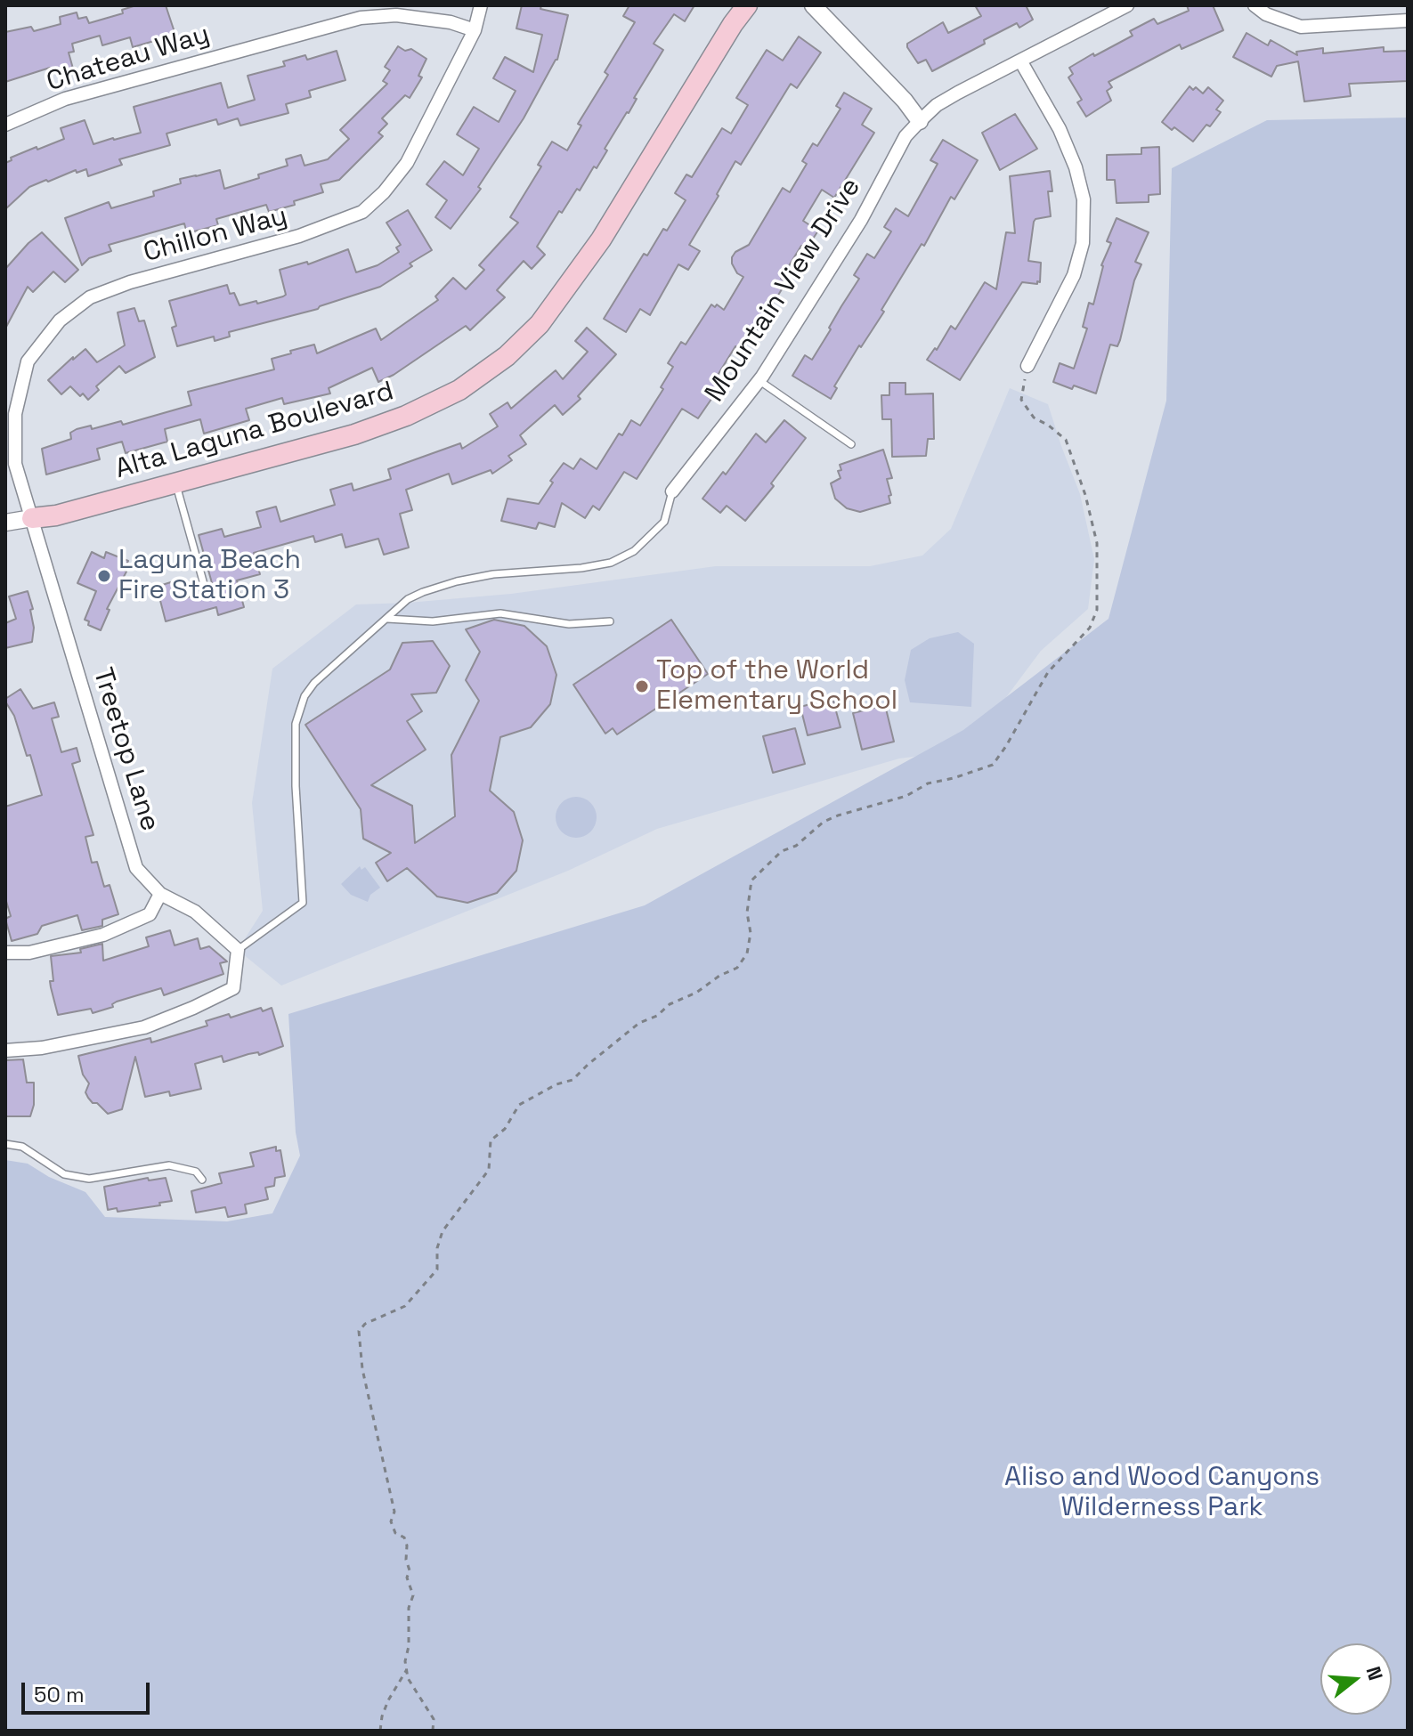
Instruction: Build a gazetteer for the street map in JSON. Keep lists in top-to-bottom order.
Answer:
{
  "streets": {
    "main road": ["Alta Laguna Boulevard"],
    "street": [
      "Chateau Way",
      "Chillon Way",
      "Mountain View Drive",
      "Treetop Lane"
    ]
  },
  "crossings": [
    ["Chateau Way", "Chillon Way"],
    ["Chillon Way", "Alta Laguna Boulevard"],
    ["Chillon Way", "Treetop Lane"],
    ["Mountain View Drive", "Treetop Lane"],
    ["Alta Laguna Boulevard", "Treetop Lane"]
  ],
  "parks": ["Aliso and Wood Canyons Wilderness Park"],
  "places": ["Laguna Beach Fire Station 3", "Top of the World Elementary School"],
  "scale_bar": "50 m",
  "north": "right"
}
